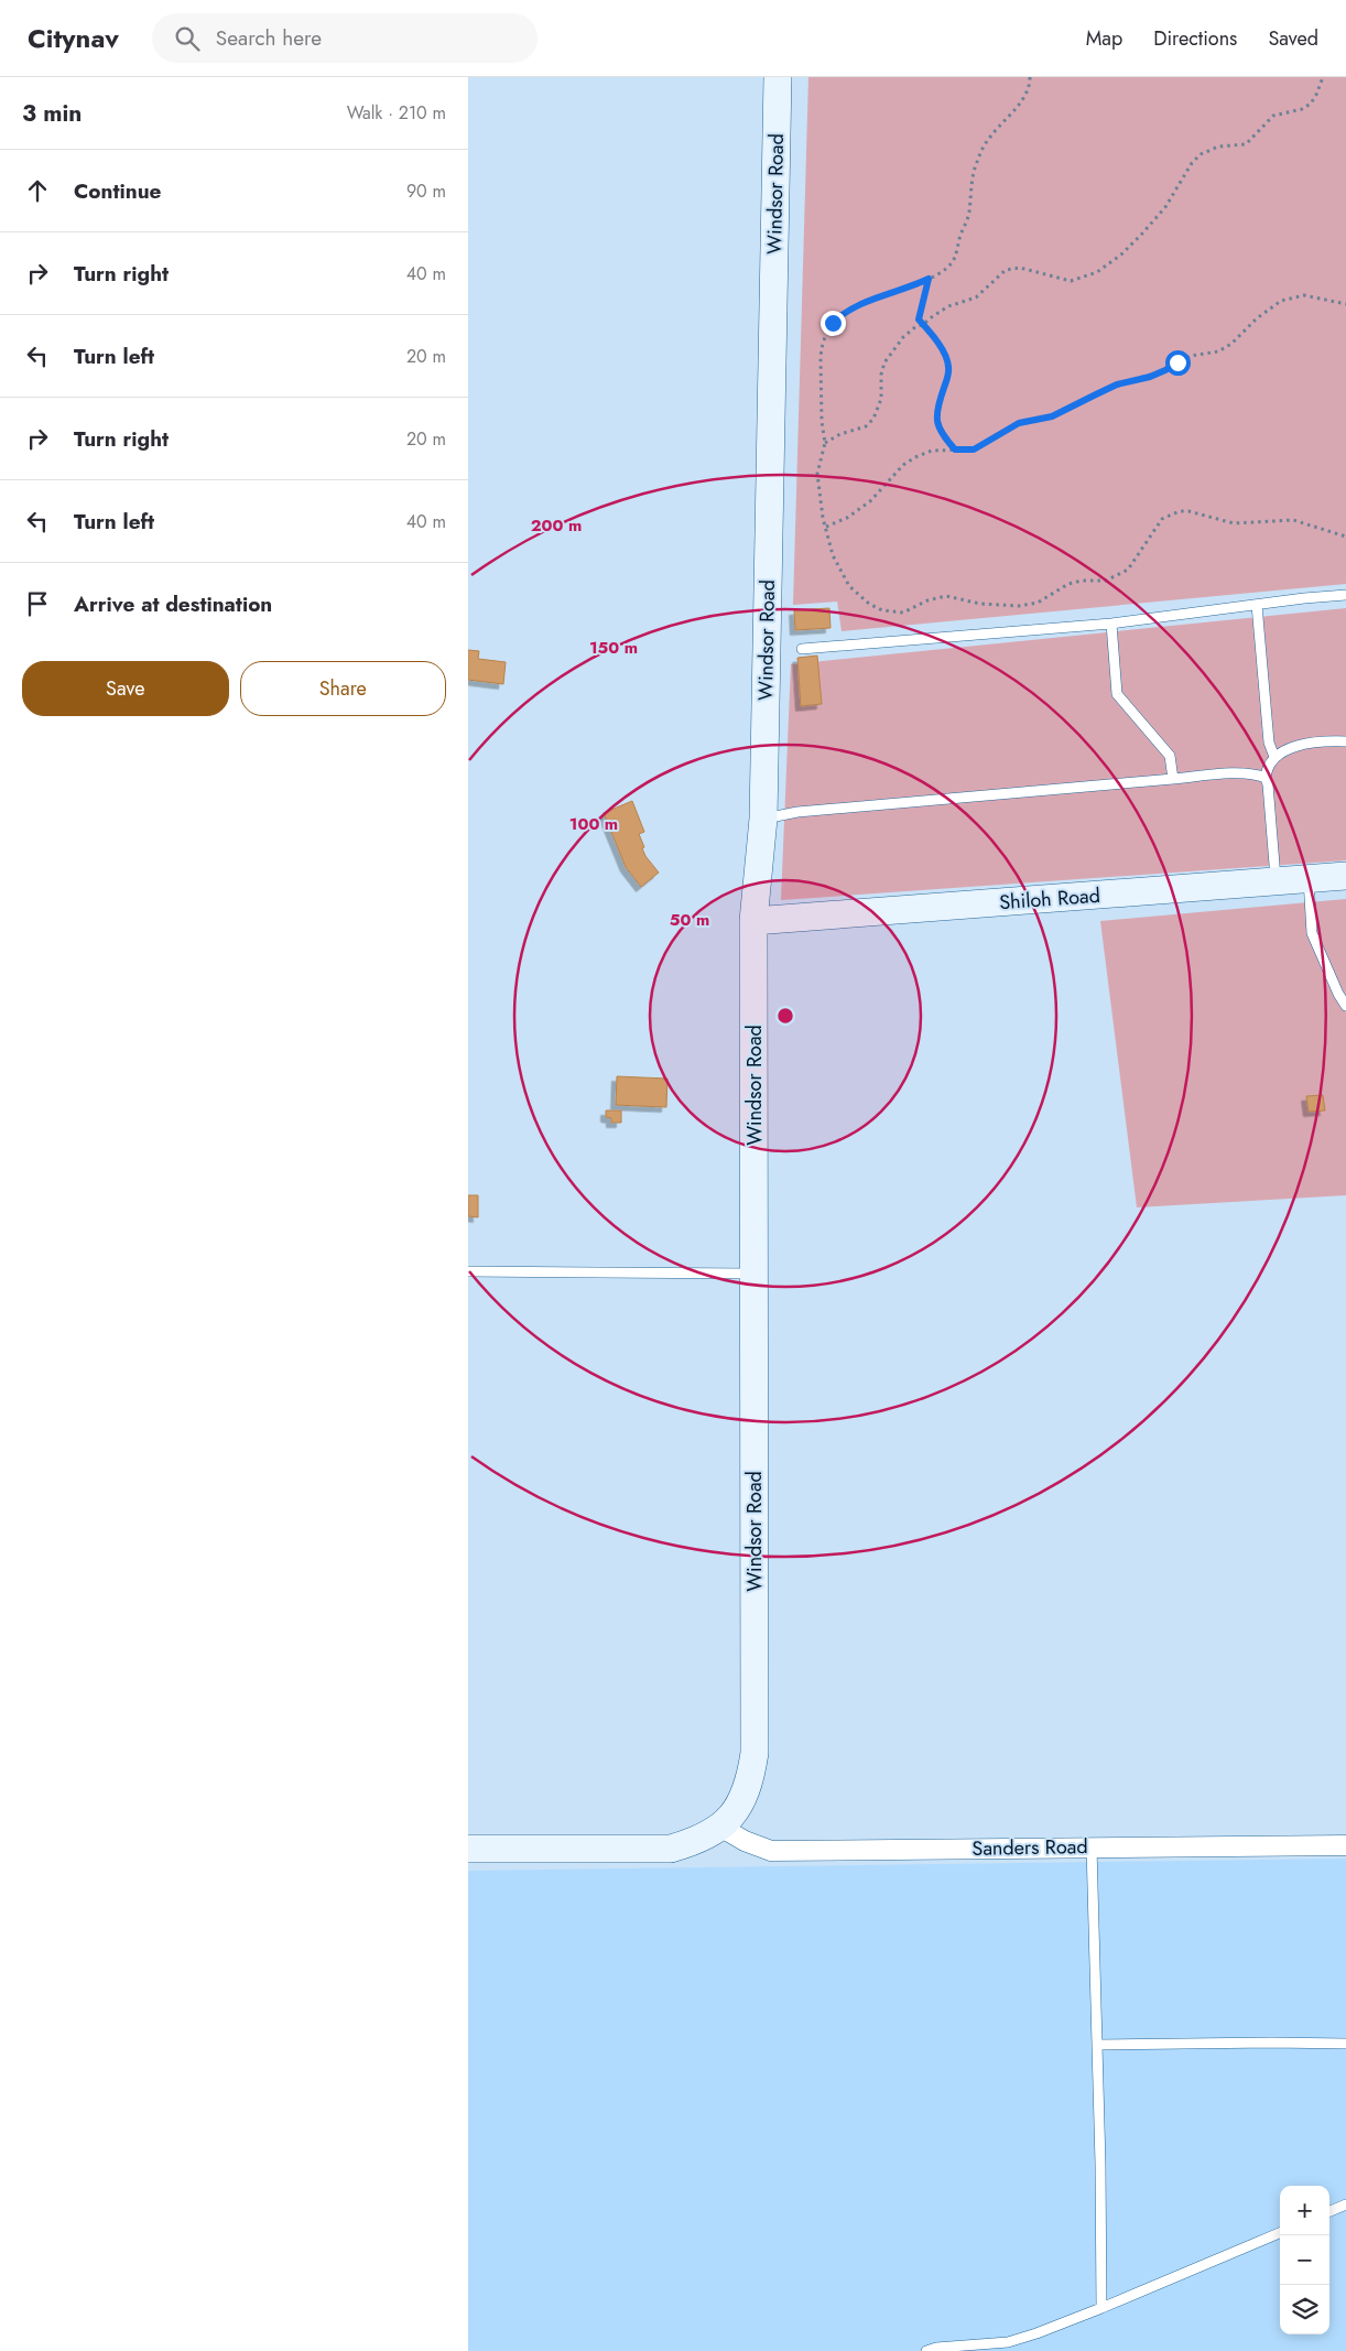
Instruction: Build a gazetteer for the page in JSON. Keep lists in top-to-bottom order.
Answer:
{
  "streets": {
    "main road": ["Windsor Road", "Shiloh Road"],
    "street": ["Sanders Road"]
  },
  "crossings": [
    ["Windsor Road", "Shiloh Road"],
    ["Windsor Road", "Sanders Road"]
  ],
  "page": {
    "header": "Citynav",
    "search": "Search here",
    "nav": ["Map", "Directions", "Saved"],
    "heading": ["3 min", "Walk · 210 m"],
    "list": [
      ["Continue", "90 m"],
      ["Turn right", "40 m"],
      ["Turn left", "20 m"],
      ["Turn right", "20 m"],
      ["Turn left", "40 m"],
      "Arrive at destination"
    ],
    "buttons": ["Save", "Share"],
    "map_buttons": ["+", "−"]
  },
  "rings": [
    "200 m",
    "150 m",
    "100 m",
    "50 m"
  ]
}
